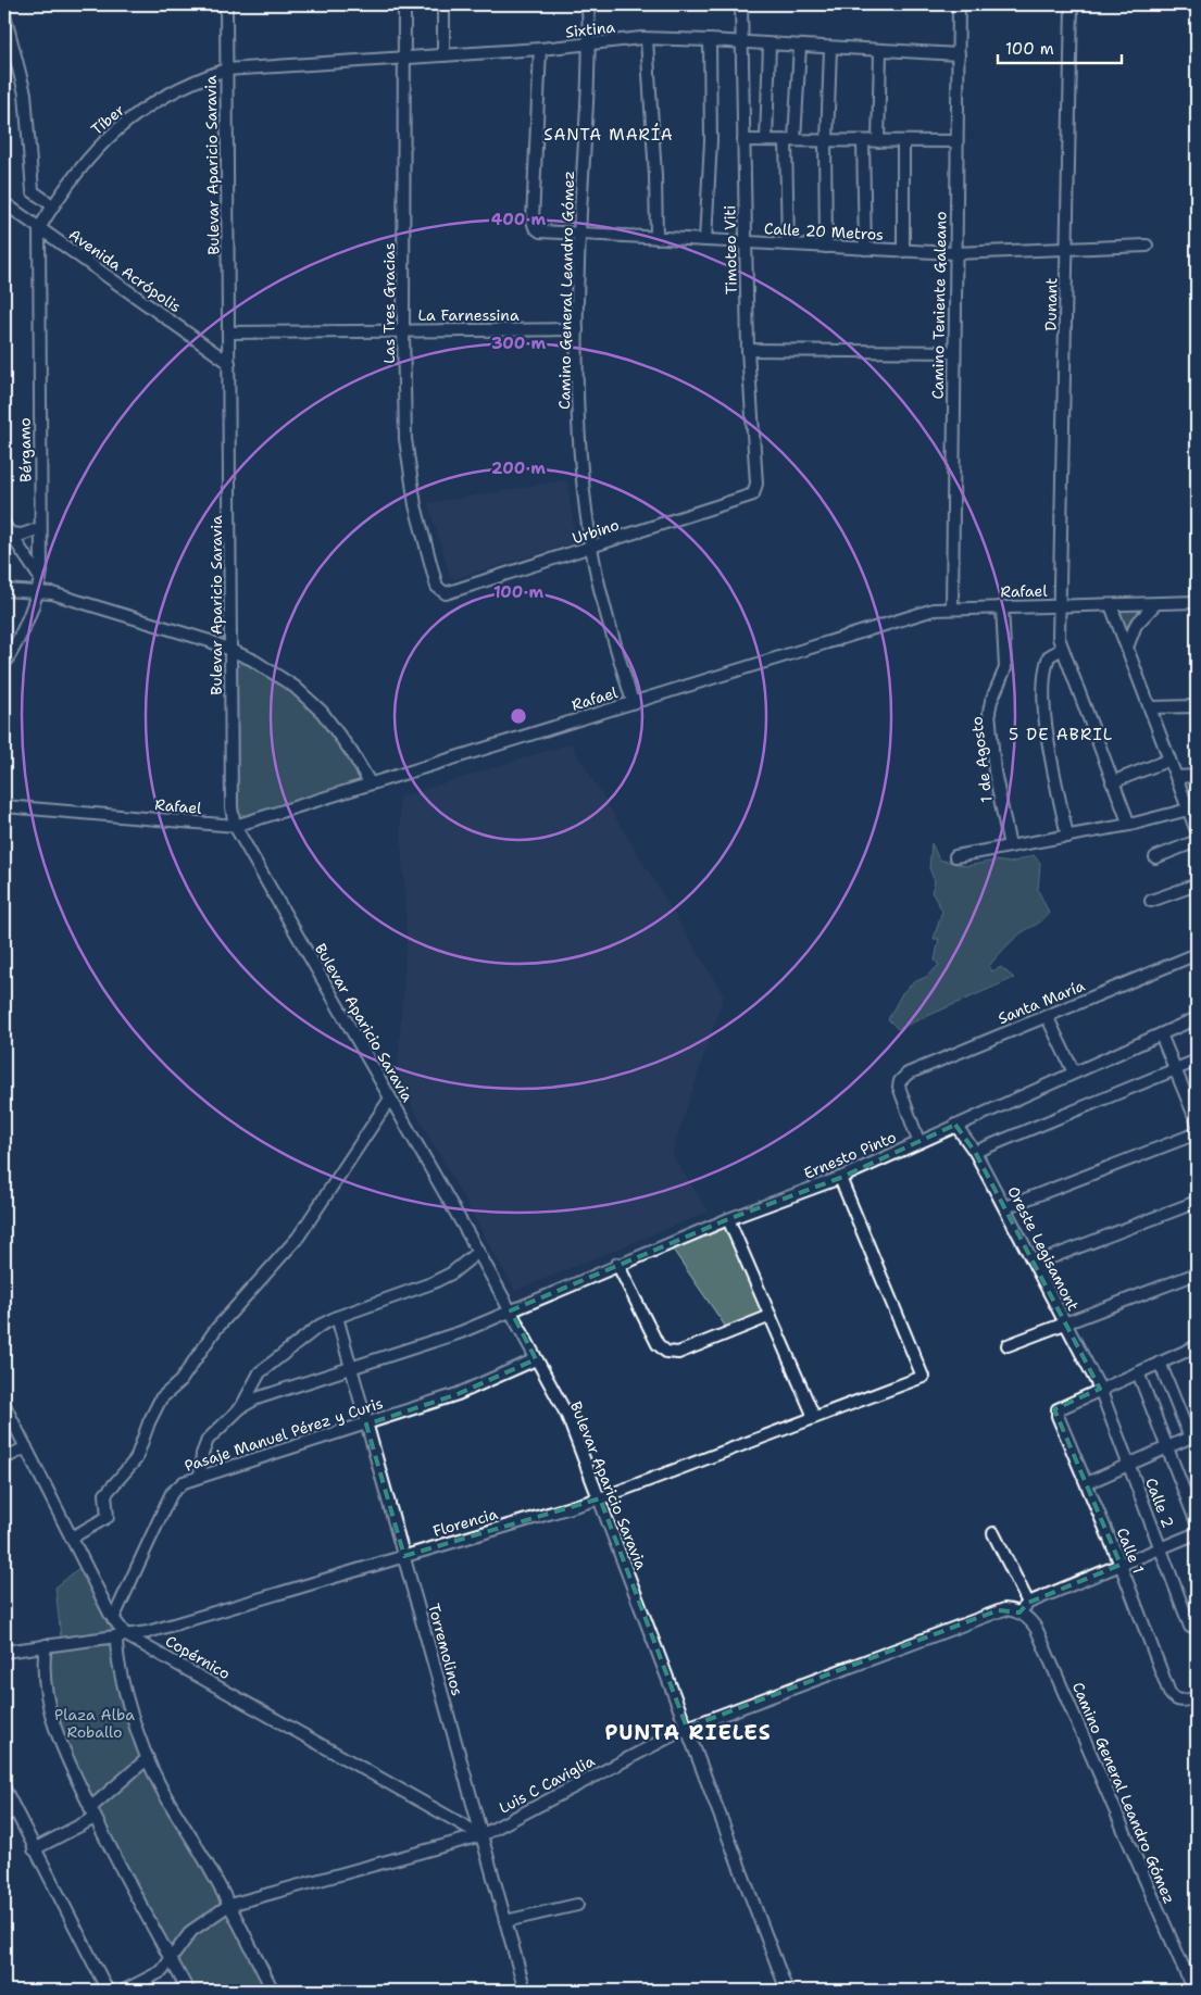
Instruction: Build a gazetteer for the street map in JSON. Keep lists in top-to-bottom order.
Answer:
{
  "streets": {
    "street": [
      "Sixtina",
      "Tíber",
      "Bulevar Aparicio Saravia",
      "Calle 20 Metros",
      "Timoteo Viti",
      "Avenida Acrópolis",
      "Camino General Leandro Gómez",
      "Las Tres Gracias",
      "Dunant",
      "Camino Teniente Galeano",
      "La Farnessina",
      "Bérgamo",
      "Urbino",
      "Rafael",
      "1 de Agosto",
      "Santa María",
      "Ernesto Pinto",
      "Oreste Legisamont",
      "Pasaje Manuel Pérez y Curis",
      "Calle 2",
      "Florencia",
      "Calle 1",
      "Torremolinos",
      "Copérnico",
      "Luis C Caviglia"
    ]
  },
  "crossings": [
    ["Sixtina", "Tíber"],
    ["Sixtina", "Bulevar Aparicio Saravia"],
    ["Sixtina", "Calle 20 Metros"],
    ["Sixtina", "Timoteo Viti"],
    ["Sixtina", "Camino General Leandro Gómez"],
    ["Sixtina", "Las Tres Gracias"],
    ["Sixtina", "Camino Teniente Galeano"],
    ["Tíber", "Bulevar Aparicio Saravia"],
    ["Tíber", "Avenida Acrópolis"],
    ["Tíber", "Bérgamo"],
    ["Bulevar Aparicio Saravia", "Avenida Acrópolis"],
    ["Bulevar Aparicio Saravia", "La Farnessina"],
    ["Bulevar Aparicio Saravia", "Rafael"],
    ["Bulevar Aparicio Saravia", "Ernesto Pinto"],
    ["Bulevar Aparicio Saravia", "Pasaje Manuel Pérez y Curis"],
    ["Bulevar Aparicio Saravia", "Florencia"],
    ["Bulevar Aparicio Saravia", "Luis C Caviglia"],
    ["Calle 20 Metros", "Timoteo Viti"],
    ["Calle 20 Metros", "Camino General Leandro Gómez"],
    ["Calle 20 Metros", "Dunant"],
    ["Calle 20 Metros", "Camino Teniente Galeano"],
    ["Timoteo Viti", "Urbino"],
    ["Avenida Acrópolis", "Bérgamo"],
    ["Camino General Leandro Gómez", "La Farnessina"],
    ["Camino General Leandro Gómez", "Urbino"],
    ["Camino General Leandro Gómez", "Rafael"],
    ["Camino General Leandro Gómez", "Luis C Caviglia"],
    ["Las Tres Gracias", "La Farnessina"],
    ["Las Tres Gracias", "Urbino"],
    ["Dunant", "Rafael"],
    ["Camino Teniente Galeano", "Rafael"],
    ["Rafael", "1 de Agosto"],
    ["Santa María", "Ernesto Pinto"],
    ["Ernesto Pinto", "Oreste Legisamont"],
    ["Ernesto Pinto", "Florencia"],
    ["Ernesto Pinto", "Torremolinos"],
    ["Oreste Legisamont", "Calle 2"],
    ["Oreste Legisamont", "Calle 1"],
    ["Pasaje Manuel Pérez y Curis", "Torremolinos"],
    ["Pasaje Manuel Pérez y Curis", "Copérnico"],
    ["Calle 2", "Calle 1"],
    ["Florencia", "Torremolinos"],
    ["Florencia", "Copérnico"],
    ["Torremolinos", "Copérnico"],
    ["Torremolinos", "Luis C Caviglia"],
    ["Copérnico", "Luis C Caviglia"]
  ],
  "districts": ["SANTA MARÍA", "5 DE ABRIL", "PUNTA RIELES"],
  "parks": ["Plaza Alba Roballo"],
  "scale_bar": "100 m",
  "rings": [
    "400 m",
    "300 m",
    "200 m",
    "100 m"
  ]
}
